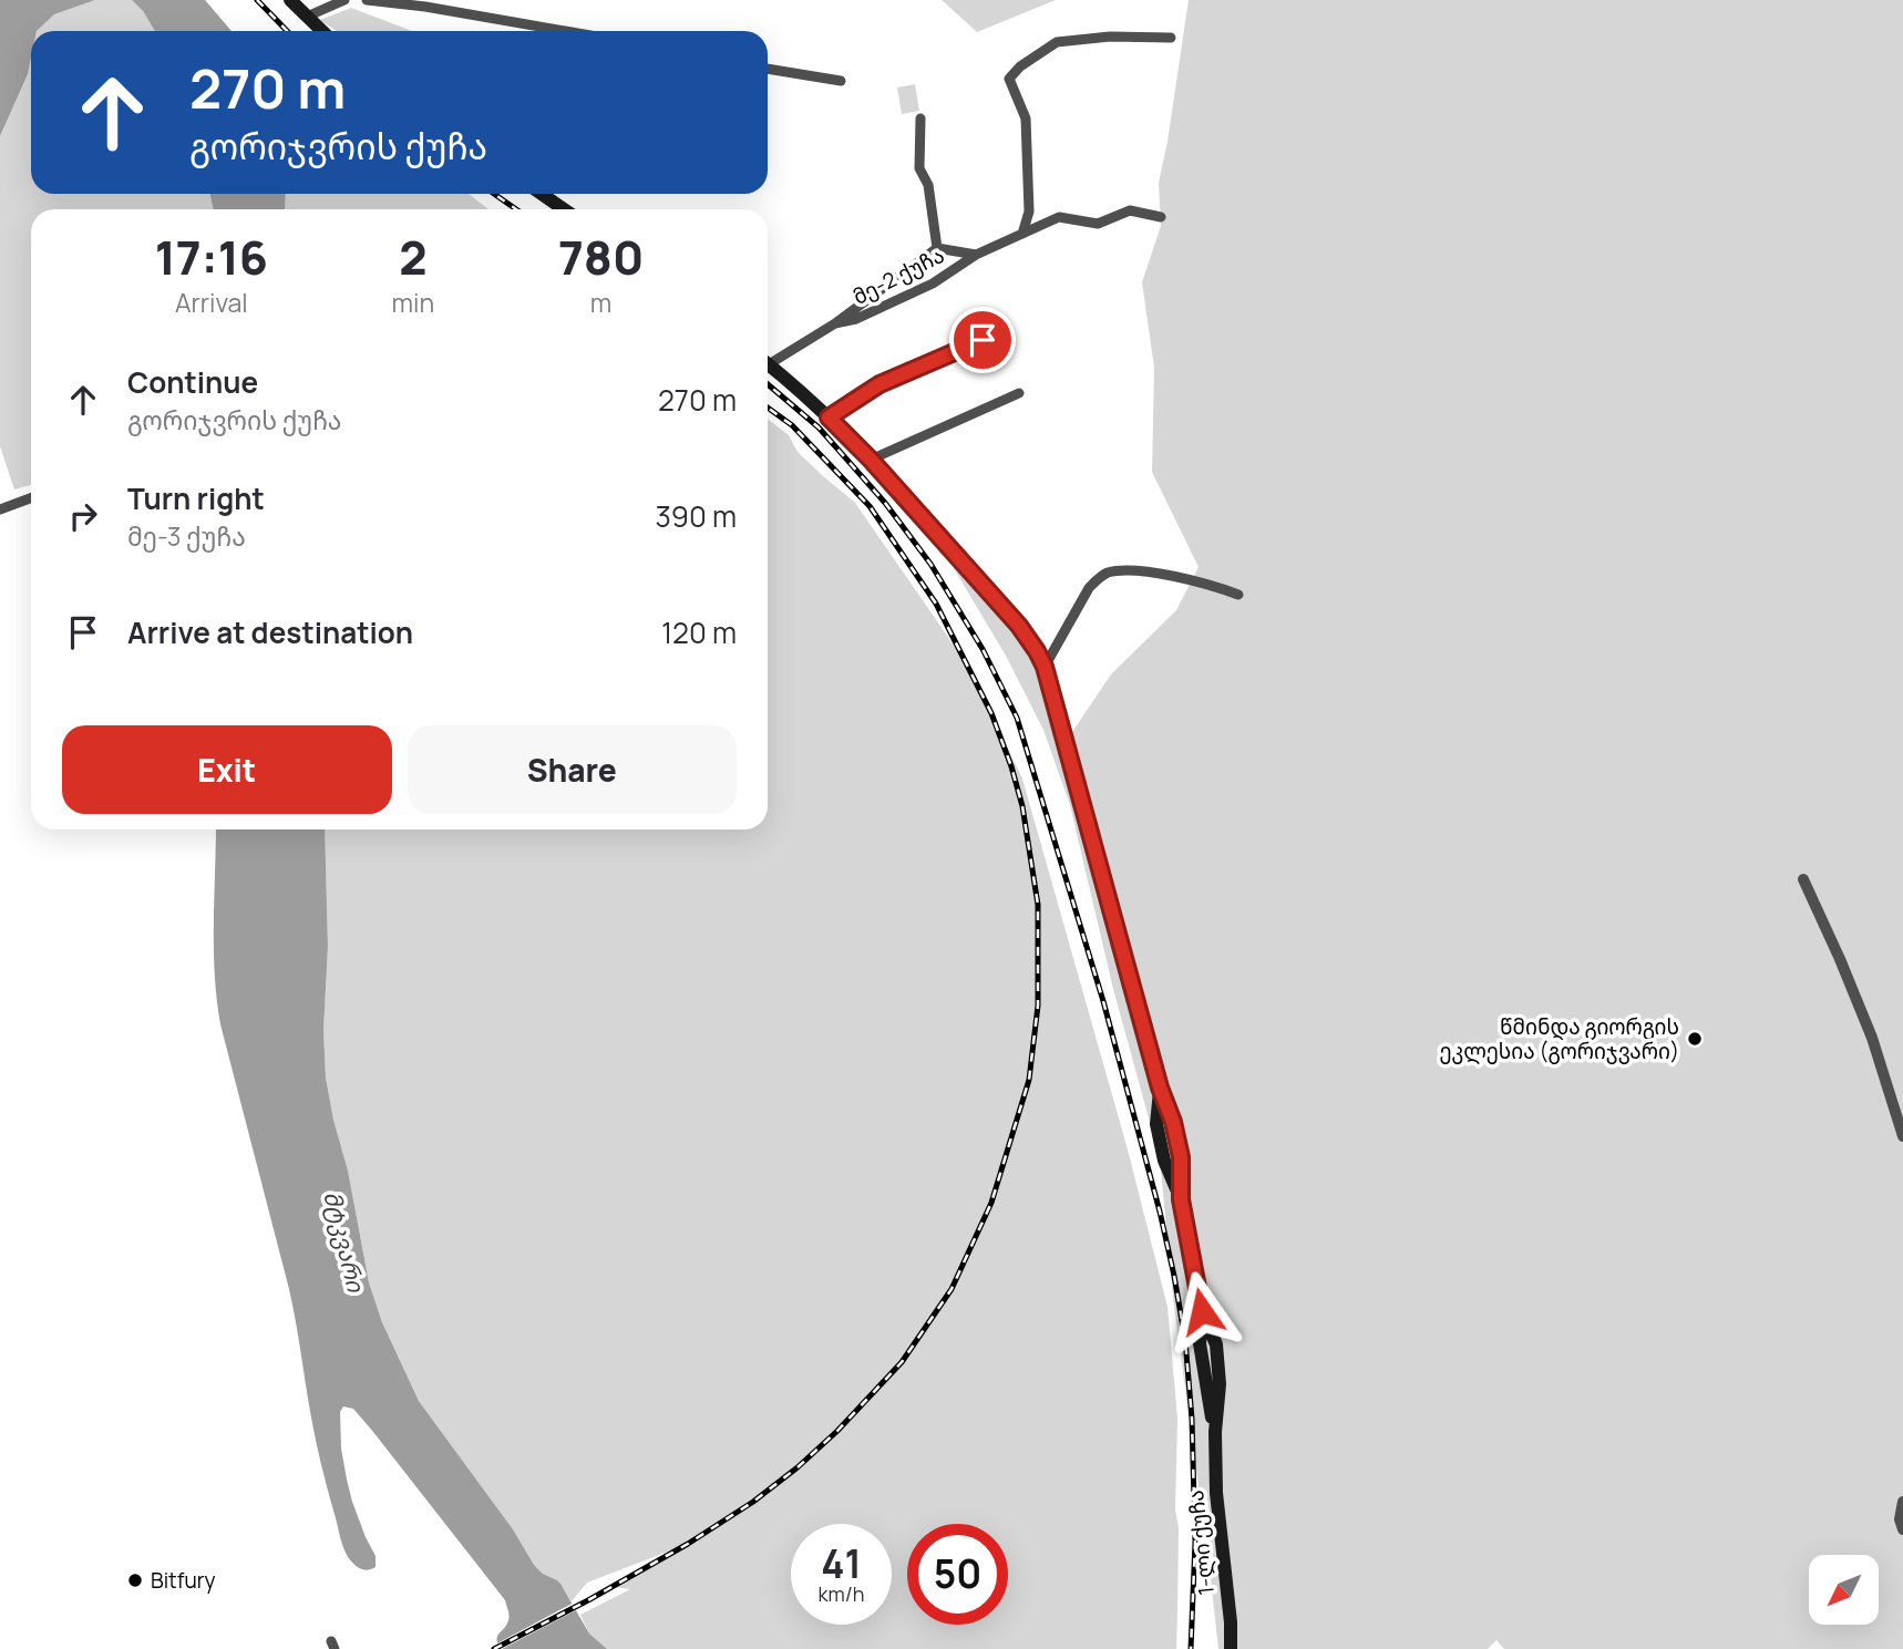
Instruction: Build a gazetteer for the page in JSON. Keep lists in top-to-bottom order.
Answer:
{
  "streets": {
    "main road": ["1-ლი ქუჩა"],
    "street": ["მე-2 ქუჩა"]
  },
  "water": ["მტკვარი"],
  "places": ["წმინდა გიორგის ეკლესია (გორიჯვარი)", "Bitfury"],
  "north": "bottom left",
  "page": {
    "turn": ["270 m", "გორიჯვრის ქუჩა"],
    "eta": [
      "17:16",
      "Arrival",
      "2",
      "min",
      "780",
      "m"
    ],
    "list": [
      {
        "name": "Continue",
        "note": "გორიჯვრის ქუჩა",
        "value": "270 m"
      },
      {
        "name": "Turn right",
        "note": "მე-3 ქუჩა",
        "value": "390 m"
      },
      {
        "name": "Arrive at destination",
        "value": "120 m"
      }
    ],
    "buttons": ["Exit", "Share"],
    "speed": "41 km/h",
    "limit": "50"
  }
}
